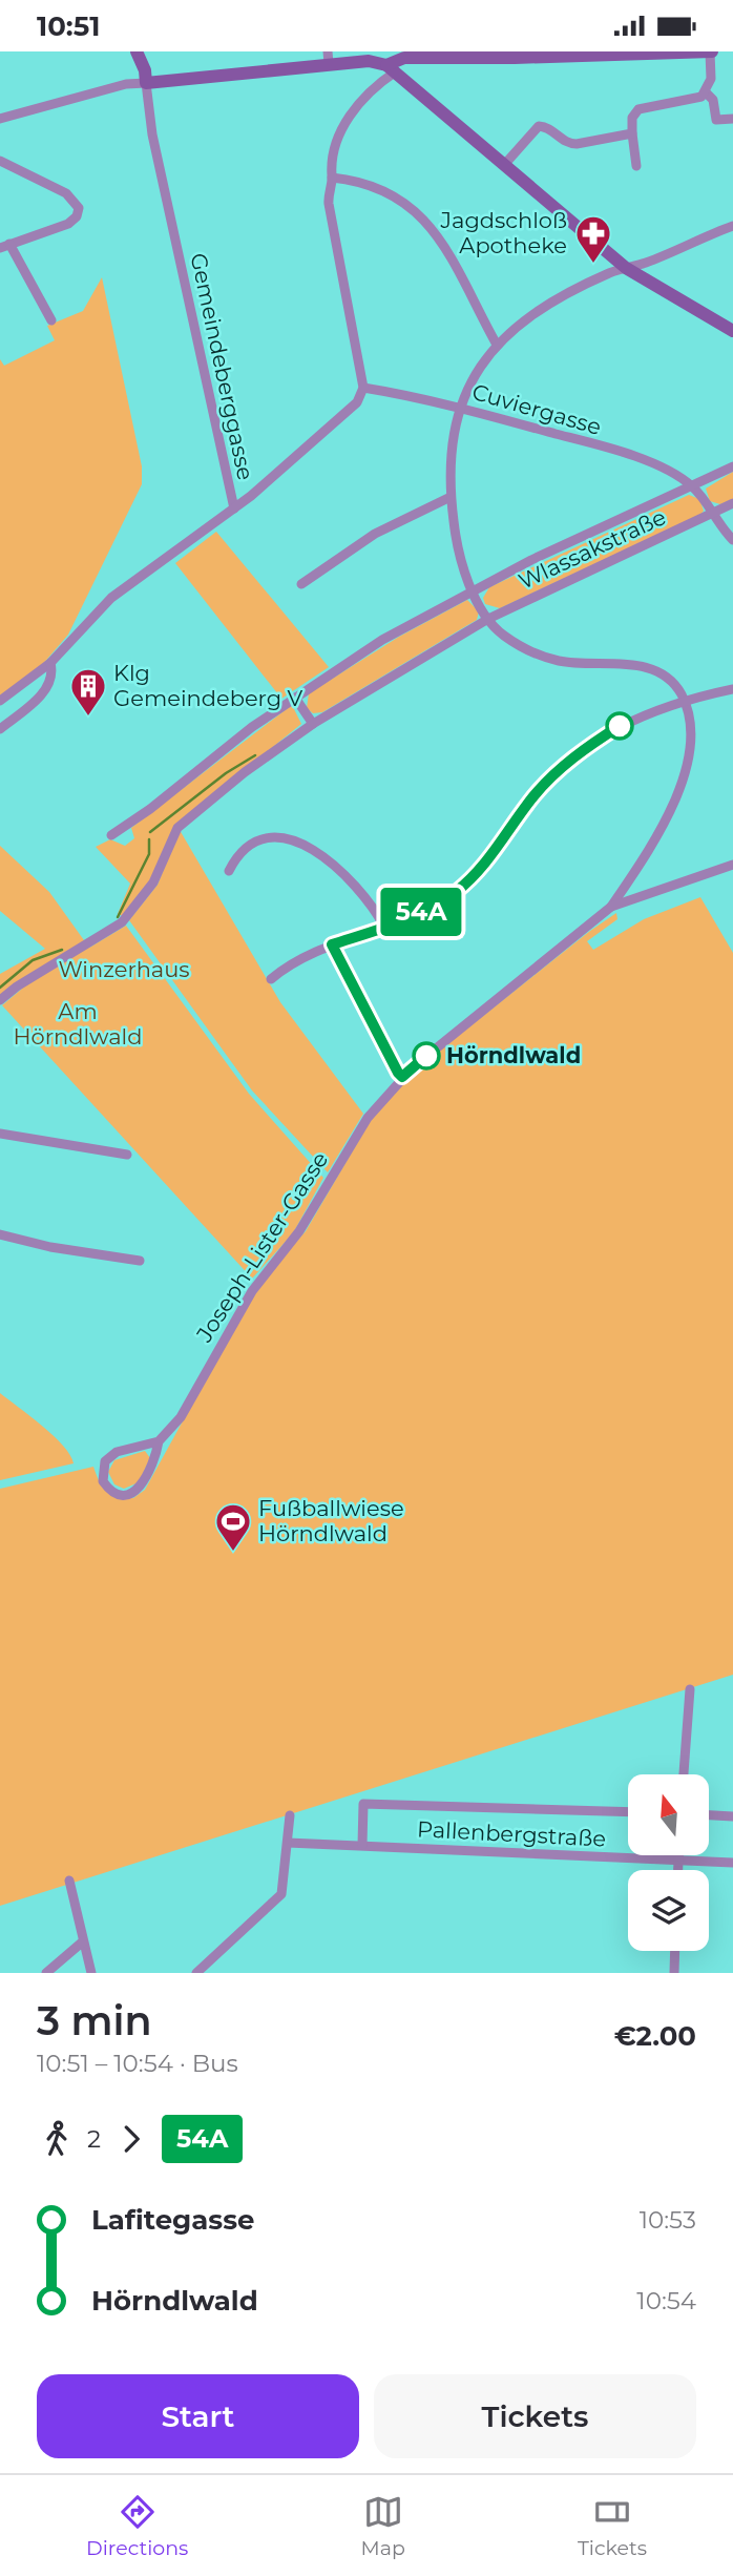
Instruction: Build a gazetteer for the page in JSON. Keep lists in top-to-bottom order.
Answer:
{
  "streets": {
    "street": [
      "Gemeindeberggasse",
      "Cuviergasse",
      "Wlassakstraße",
      "Joseph-Lister-Gasse",
      "Pallenbergstraße"
    ]
  },
  "crossings": [
    ["Cuviergasse", "Wlassakstraße"]
  ],
  "parks": ["Winzerhaus", "Am Hörndlwald"],
  "places": {
    "pharmacy": ["Jagdschloß Apotheke"],
    "building": ["Klg Gemeindeberg V"],
    "other": ["Hörndlwald"],
    "sports": ["Fußballwiese Hörndlwald"]
  },
  "lines": ["bus line 54A"],
  "north": "top",
  "page": {
    "status": "10:51",
    "on_map": "54A",
    "heading": ["3 min", "10:51 – 10:54 · Bus", "€2.00"],
    "legs": ["2", "54A"],
    "list": [
      {
        "name": "Lafitegasse",
        "value": "10:53"
      },
      {
        "name": "Hörndlwald",
        "value": "10:54"
      }
    ],
    "buttons": ["Start", "Tickets"],
    "tabs": ["Directions", "Map", "Tickets"]
  }
}
